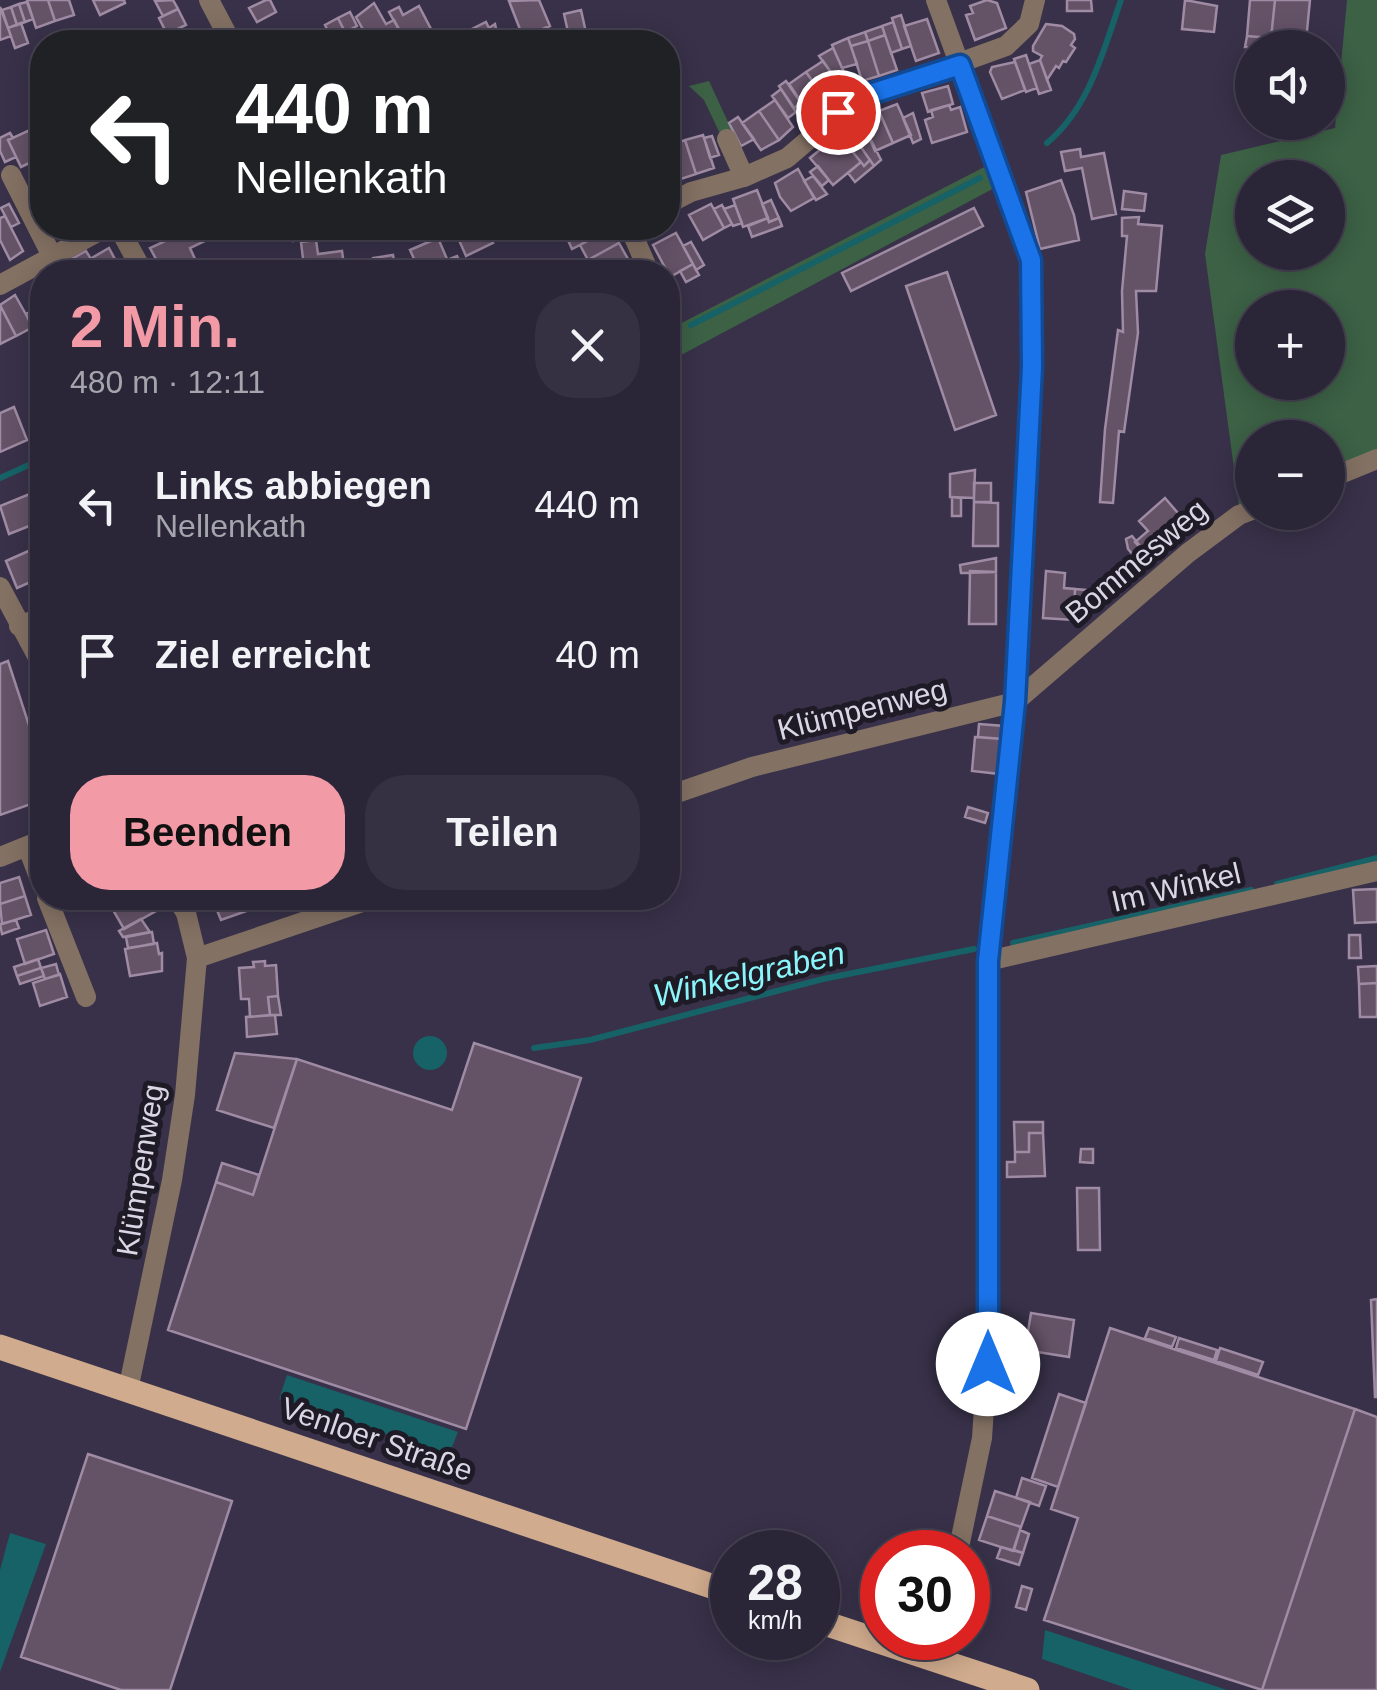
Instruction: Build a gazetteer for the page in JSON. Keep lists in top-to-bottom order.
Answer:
{
  "streets": {
    "main road": ["Venloer Straße"],
    "street": ["Bommesweg", "Klümpenweg", "Im Winkel"]
  },
  "crossings": [
    ["Bommesweg", "Klümpenweg"],
    ["Klümpenweg", "Venloer Straße"]
  ],
  "water": ["Winkelgraben"],
  "page": {
    "map_buttons": ["+", "−"],
    "turn": ["440 m", "Nellenkath"],
    "heading": ["2 Min.", "480 m · 12:11"],
    "list": [
      {
        "name": "Links abbiegen",
        "note": "Nellenkath",
        "value": "440 m"
      },
      {
        "name": "Ziel erreicht",
        "value": "40 m"
      }
    ],
    "buttons": ["Beenden", "Teilen"],
    "speed": "28 km/h",
    "limit": "30"
  }
}
